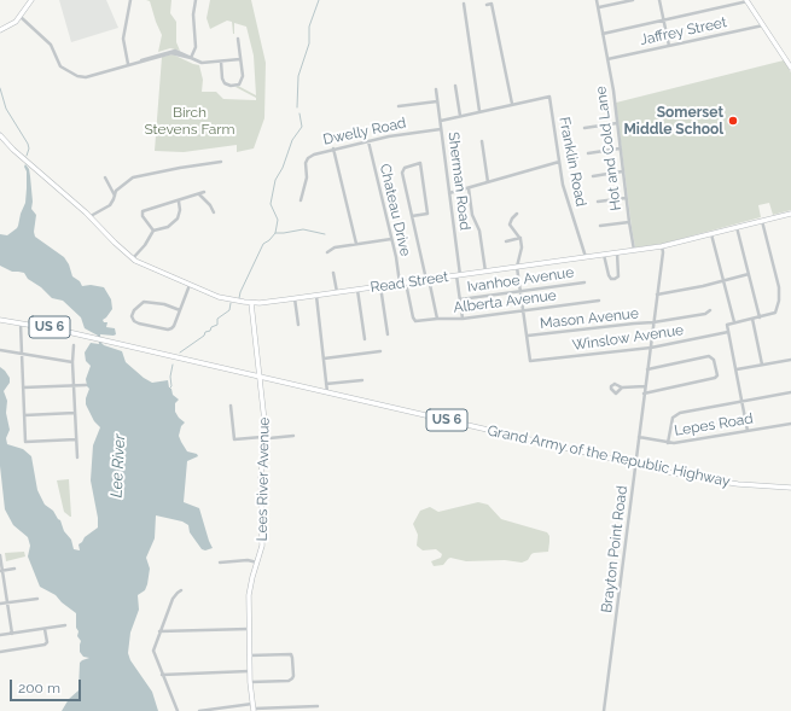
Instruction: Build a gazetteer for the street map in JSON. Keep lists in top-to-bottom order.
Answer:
{
  "streets": {
    "main road": [
      "Read Street",
      "US 6",
      "Grand Army of the Republic Highway",
      "Lees River Avenue"
    ],
    "street": [
      "Jaffrey Street",
      "Dwelly Road",
      "Hot and Cold Lane",
      "Franklin Road",
      "Sherman Road",
      "Chateau Drive",
      "Ivanhoe Avenue",
      "Alberta Avenue",
      "Mason Avenue",
      "Winslow Avenue",
      "Lepes Road",
      "Brayton Point Road"
    ]
  },
  "crossings": [
    ["Jaffrey Street", "Hot and Cold Lane"],
    ["Dwelly Road", "Sherman Road"],
    ["Dwelly Road", "Chateau Drive"],
    ["Hot and Cold Lane", "Read Street"],
    ["Franklin Road", "Read Street"],
    ["Sherman Road", "Ivanhoe Avenue"],
    ["Sherman Road", "Read Street"],
    ["Sherman Road", "Alberta Avenue"],
    ["Chateau Drive", "Read Street"],
    ["Read Street", "Alberta Avenue"],
    ["Read Street", "Lees River Avenue"],
    ["Read Street", "Brayton Point Road"],
    ["Mason Avenue", "Winslow Avenue"],
    ["Mason Avenue", "Brayton Point Road"],
    ["US 6", "Grand Army of the Republic Highway"],
    ["US 6", "Lees River Avenue"],
    ["Winslow Avenue", "Brayton Point Road"],
    ["Lepes Road", "Brayton Point Road"],
    ["Grand Army of the Republic Highway", "Lees River Avenue"],
    ["Grand Army of the Republic Highway", "Brayton Point Road"]
  ],
  "water": ["Lee River"],
  "parks": ["Birch Stevens Farm"],
  "places": ["Somerset Middle School"],
  "scale_bar": "200 m"
}
